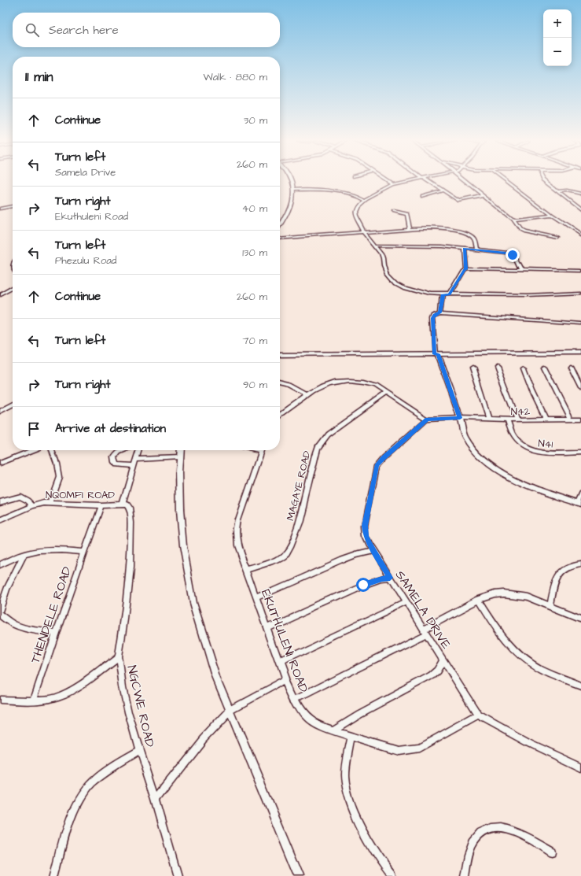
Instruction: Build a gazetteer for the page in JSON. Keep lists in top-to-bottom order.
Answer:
{
  "streets": {
    "street": [
      "N42",
      "N41",
      "MAGAYE ROAD",
      "NQOMFI ROAD",
      "SAMELA DRIVE",
      "THENDELE ROAD",
      "EKUTHULENI ROAD",
      "NGCWE ROAD"
    ]
  },
  "crossings": [
    ["N42", "N41"],
    ["MAGAYE ROAD", "EKUTHULENI ROAD"],
    ["NQOMFI ROAD", "THENDELE ROAD"],
    ["NQOMFI ROAD", "NGCWE ROAD"],
    ["SAMELA DRIVE", "EKUTHULENI ROAD"]
  ],
  "page": {
    "map_buttons": ["+", "−"],
    "search": "Search here",
    "heading": ["11 min", "Walk · 880 m"],
    "list": [
      ["Continue", "30 m"],
      ["Turn left", "Samela Drive", "260 m"],
      ["Turn right", "Ekuthuleni Road", "40 m"],
      ["Turn left", "Phezulu Road", "130 m"],
      ["Continue", "260 m"],
      ["Turn left", "70 m"],
      ["Turn right", "90 m"],
      "Arrive at destination"
    ]
  }
}
